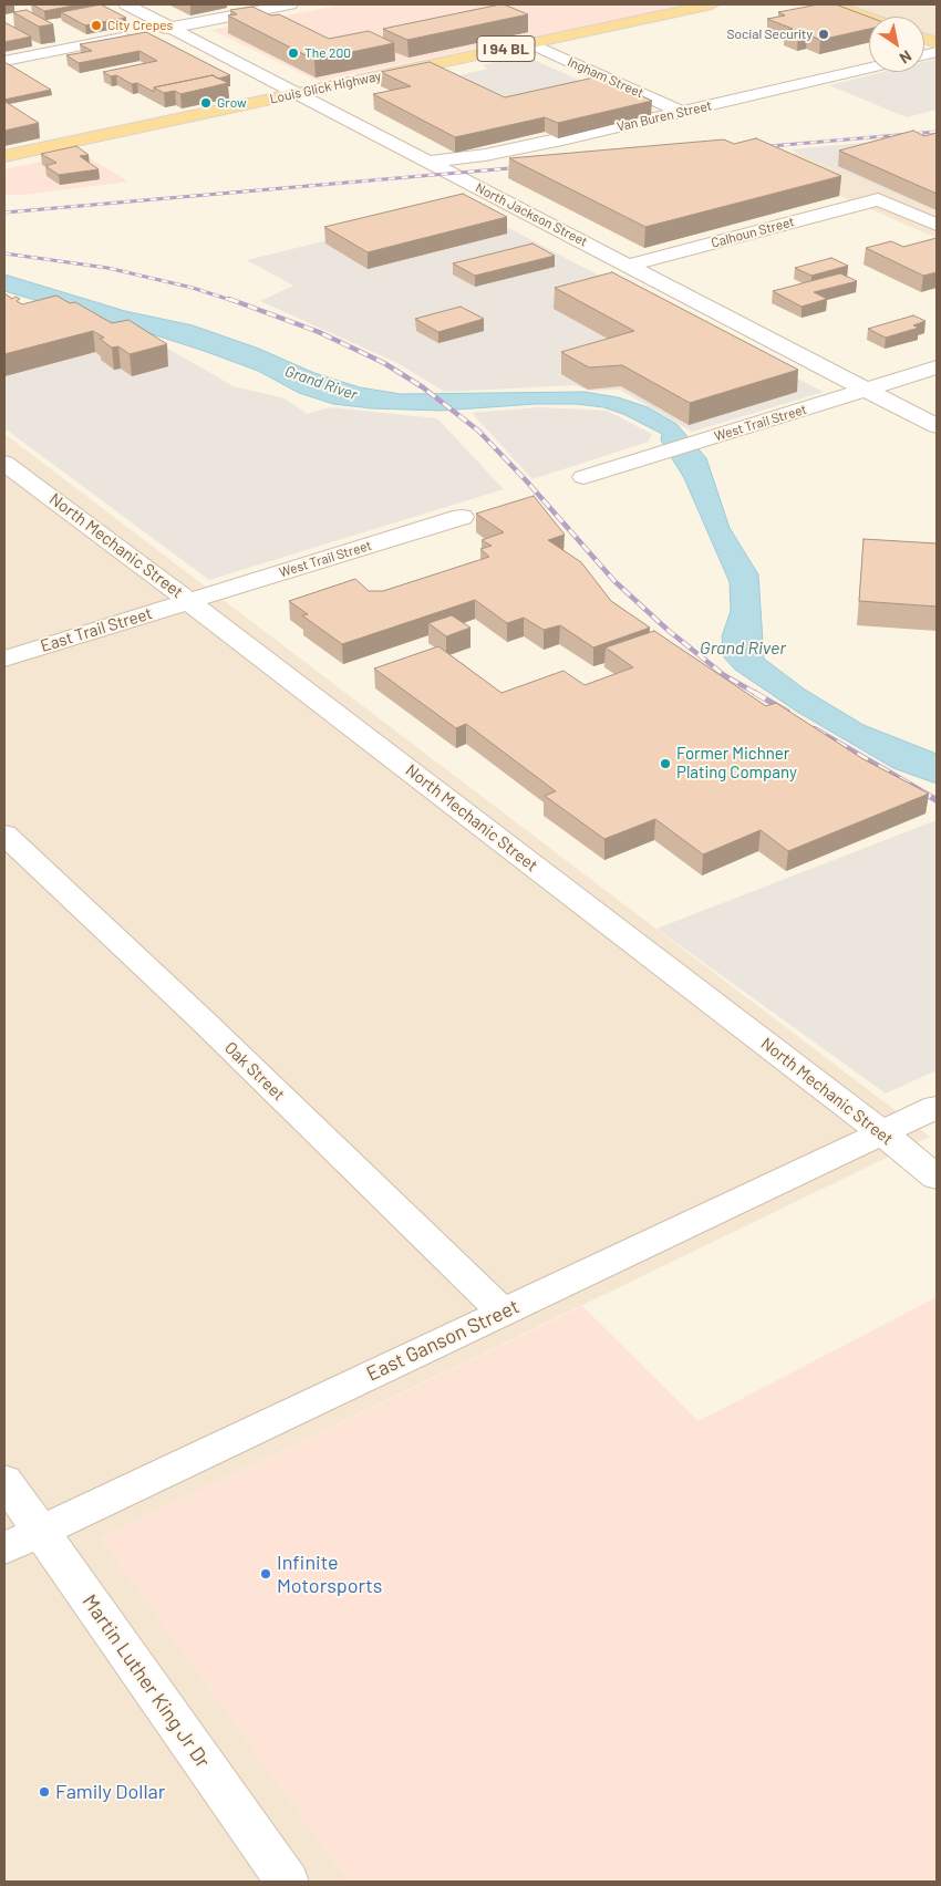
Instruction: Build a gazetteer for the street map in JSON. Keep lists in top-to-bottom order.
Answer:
{
  "streets": {
    "main road": ["I 94 BL", "Louis Glick Highway"],
    "street": [
      "Ingham Street",
      "Van Buren Street",
      "North Jackson Street",
      "Calhoun Street",
      "West Trail Street",
      "North Mechanic Street",
      "East Trail Street",
      "Oak Street",
      "East Ganson Street",
      "Martin Luther King Jr Dr"
    ]
  },
  "crossings": [
    ["Ingham Street", "Louis Glick Highway"],
    ["Ingham Street", "Van Buren Street"],
    ["Louis Glick Highway", "North Jackson Street"],
    ["Van Buren Street", "North Jackson Street"],
    ["North Jackson Street", "Calhoun Street"],
    ["North Jackson Street", "West Trail Street"],
    ["West Trail Street", "North Mechanic Street"],
    ["West Trail Street", "East Trail Street"],
    ["North Mechanic Street", "East Trail Street"],
    ["North Mechanic Street", "East Ganson Street"],
    ["Oak Street", "East Ganson Street"],
    ["East Ganson Street", "Martin Luther King Jr Dr"]
  ],
  "water": ["Grand River"],
  "places": [
    "City Crepes",
    "Social Security",
    "The 200",
    "Grow",
    "Former Michner Plating Company",
    "Infinite Motorsports",
    "Family Dollar"
  ],
  "north": "bottom right"
}
